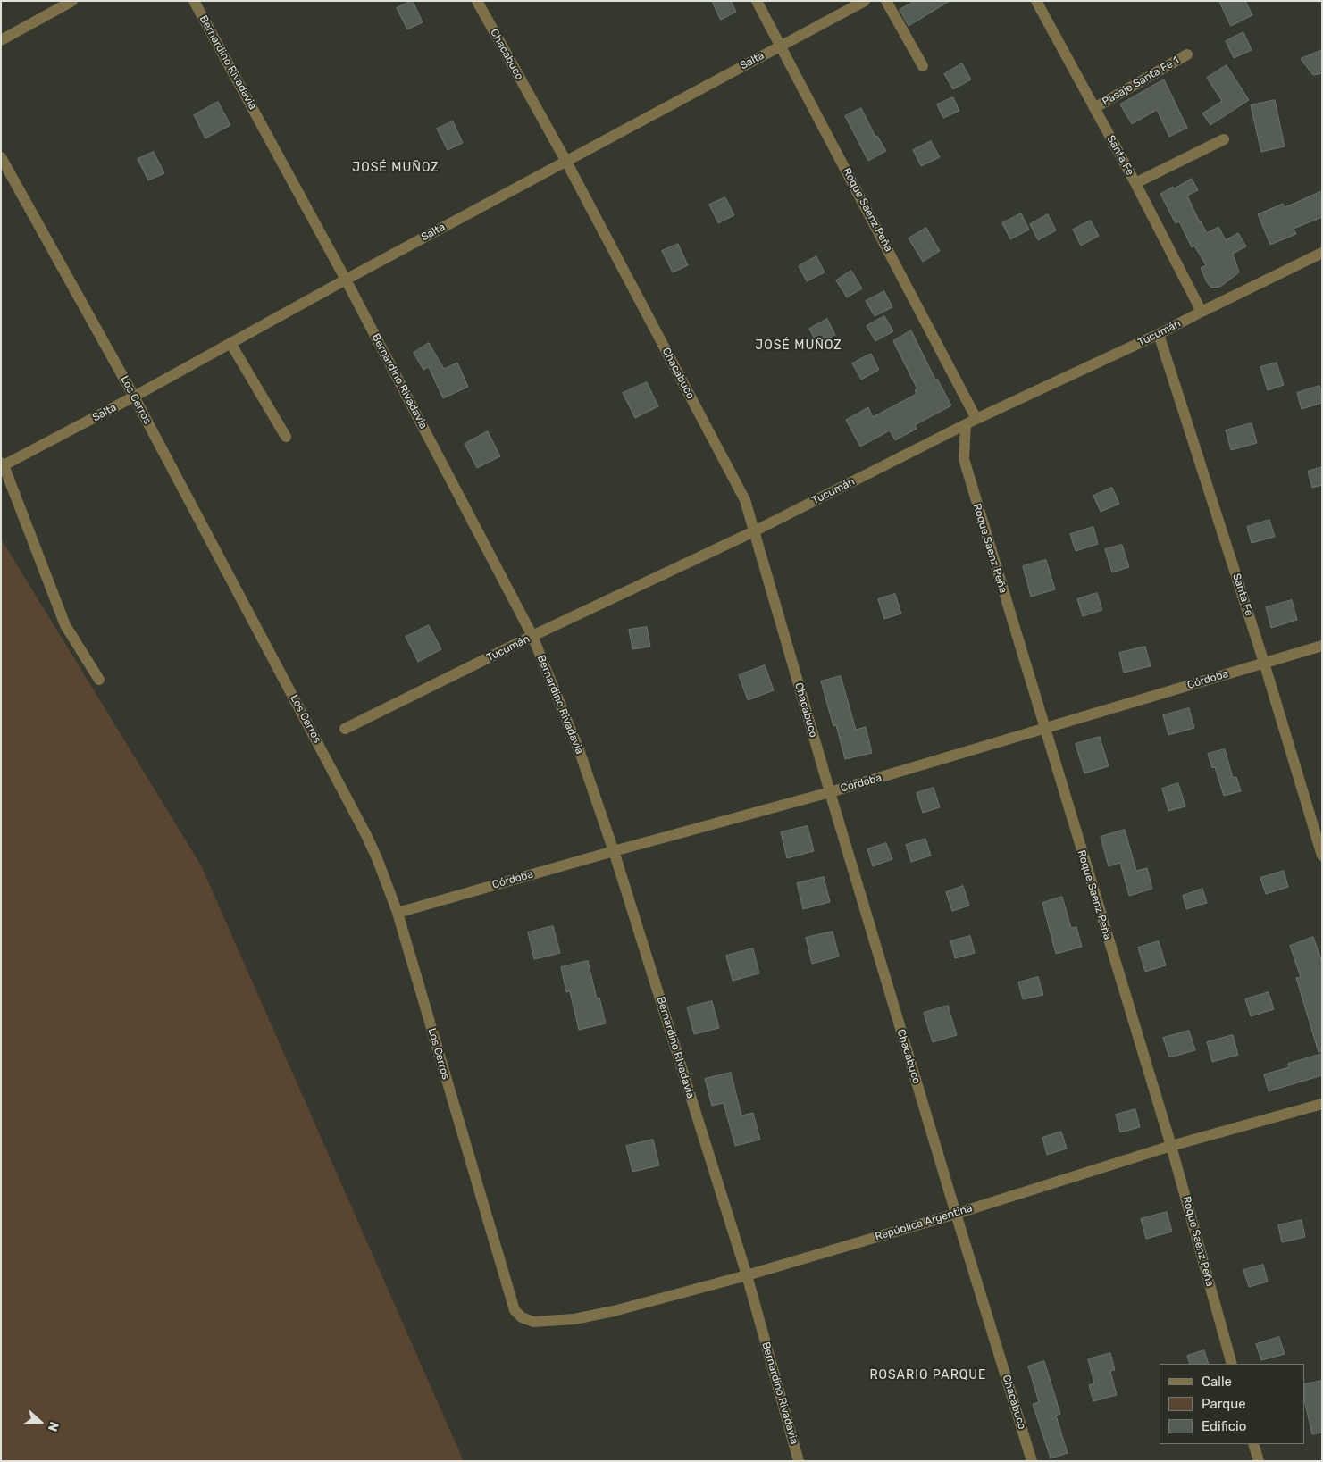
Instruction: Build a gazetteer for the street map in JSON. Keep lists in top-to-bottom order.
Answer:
{
  "streets": {
    "street": [
      "Chacabuco",
      "Salta",
      "Bernardino Rivadavia",
      "Pasaje Santa Fe 1",
      "Santa Fe",
      "Roque Saenz Peña",
      "Tucumán",
      "Los Cerros",
      "Córdoba",
      "República Argentina"
    ]
  },
  "crossings": [
    ["Chacabuco", "Salta"],
    ["Chacabuco", "Tucumán"],
    ["Chacabuco", "Córdoba"],
    ["Chacabuco", "República Argentina"],
    ["Salta", "Bernardino Rivadavia"],
    ["Salta", "Roque Saenz Peña"],
    ["Salta", "Los Cerros"],
    ["Bernardino Rivadavia", "Tucumán"],
    ["Bernardino Rivadavia", "Córdoba"],
    ["Bernardino Rivadavia", "República Argentina"],
    ["Pasaje Santa Fe 1", "Santa Fe"],
    ["Santa Fe", "Tucumán"],
    ["Santa Fe", "Córdoba"],
    ["Roque Saenz Peña", "Tucumán"],
    ["Roque Saenz Peña", "Córdoba"],
    ["Roque Saenz Peña", "República Argentina"],
    ["Los Cerros", "Córdoba"],
    ["Los Cerros", "República Argentina"]
  ],
  "districts": ["JOSÉ MUÑOZ", "JOSÉ MUÑOZ", "ROSARIO PARQUE"],
  "legend": ["Calle", "Parque", "Edificio"],
  "north": "right"
}
